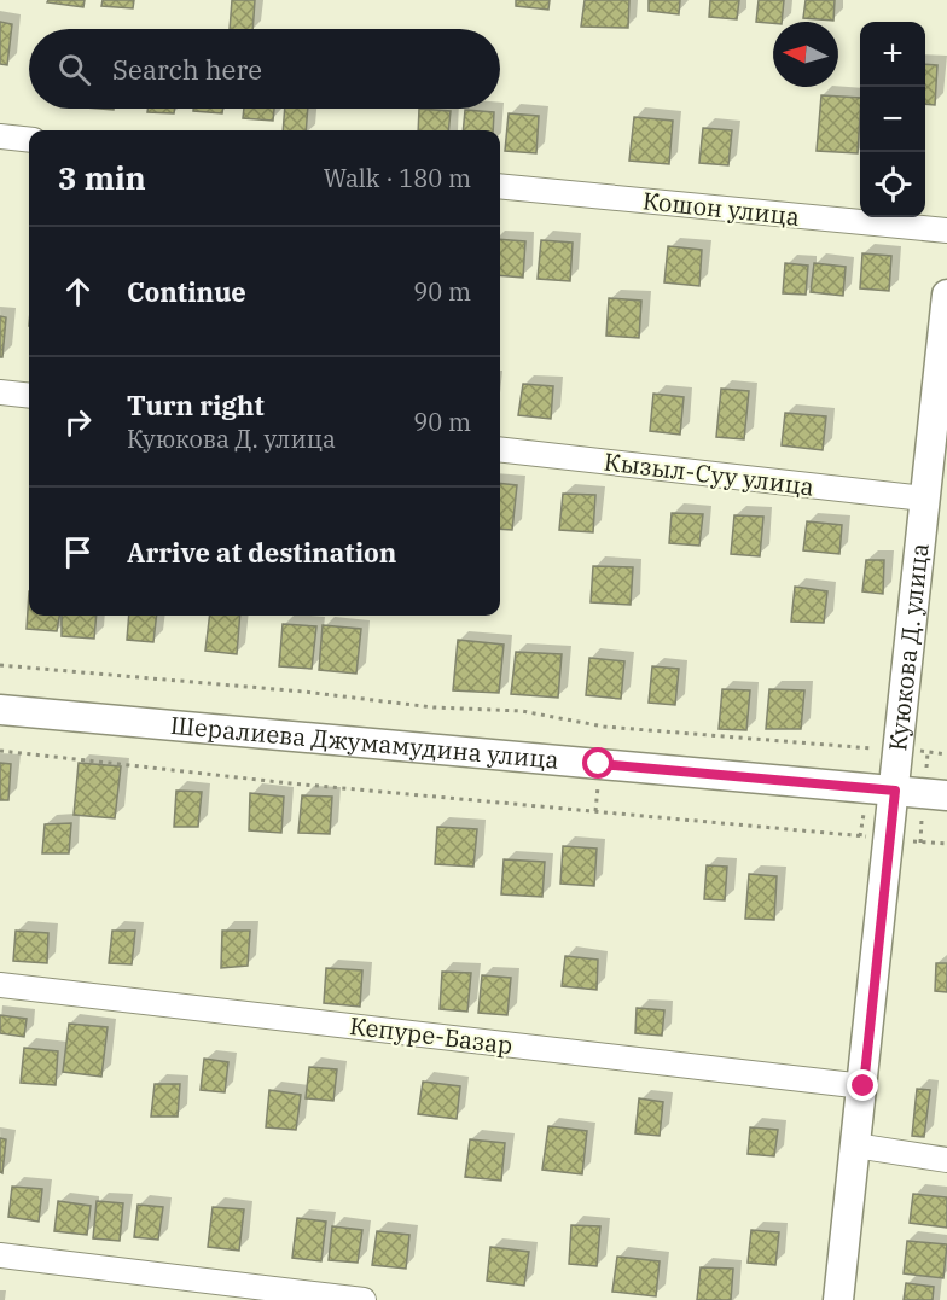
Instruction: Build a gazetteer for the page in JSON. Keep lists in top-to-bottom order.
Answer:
{
  "streets": {
    "street": [
      "Кошон улица",
      "Кызыл-Суу улица",
      "Куюкова Д. улица",
      "Шералиева Джумамудина улица",
      "Кепуре-Базар"
    ]
  },
  "crossings": [
    ["Кызыл-Суу улица", "Куюкова Д. улица"],
    ["Куюкова Д. улица", "Шералиева Джумамудина улица"],
    ["Куюкова Д. улица", "Кепуре-Базар"]
  ],
  "north": "left",
  "page": {
    "map_buttons": ["+", "−"],
    "search": "Search here",
    "heading": ["3 min", "Walk · 180 m"],
    "list": [
      ["Continue", "90 m"],
      ["Turn right", "Куюкова Д. улица", "90 m"],
      "Arrive at destination"
    ]
  }
}
